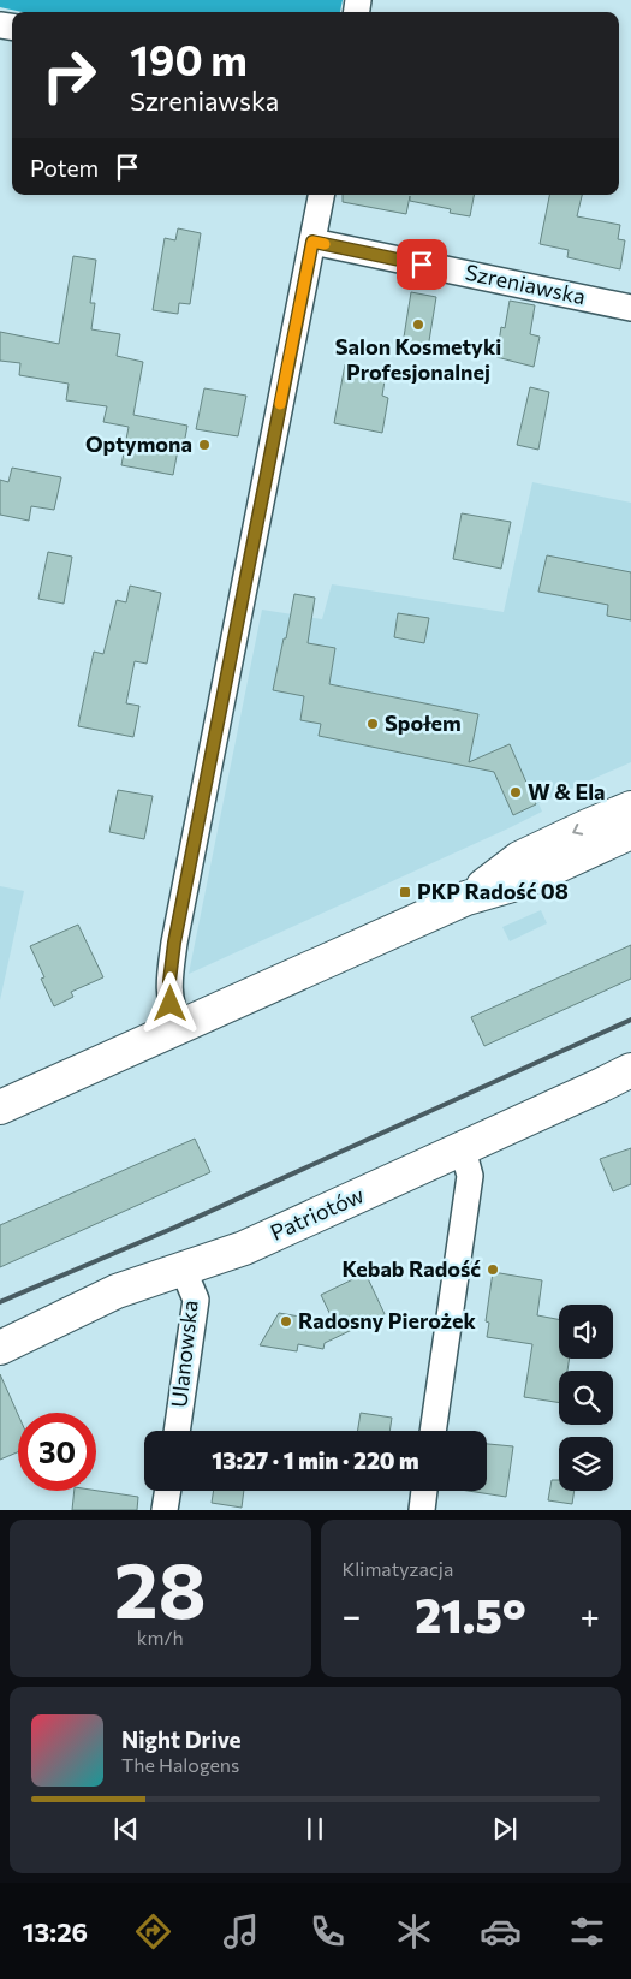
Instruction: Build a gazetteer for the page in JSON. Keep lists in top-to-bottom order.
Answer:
{
  "streets": {
    "main road": ["Patriotów"],
    "street": ["Szreniawska", "Ulanowska"]
  },
  "crossings": [
    ["Patriotów", "Ulanowska"]
  ],
  "places": {
    "other": [
      "Salon Kosmetyki Profesjonalnej",
      "Optymona",
      "Społem",
      "W & Ela",
      "Kebab Radość",
      "Radosny Pierożek"
    ],
    "transit": ["PKP Radość 08"]
  },
  "page": {
    "turn": ["190 m", "Szreniawska"],
    "then": "Potem",
    "limit": "30",
    "trip": "13:27 · 1 min · 220 m",
    "tile": [
      ["28", "km/h"],
      "Klimatyzacja"
    ],
    "heat": ["−", "21.5°", "+"],
    "song": ["Night Drive", "The Halogens"],
    "tabs": "13:26"
  }
}
